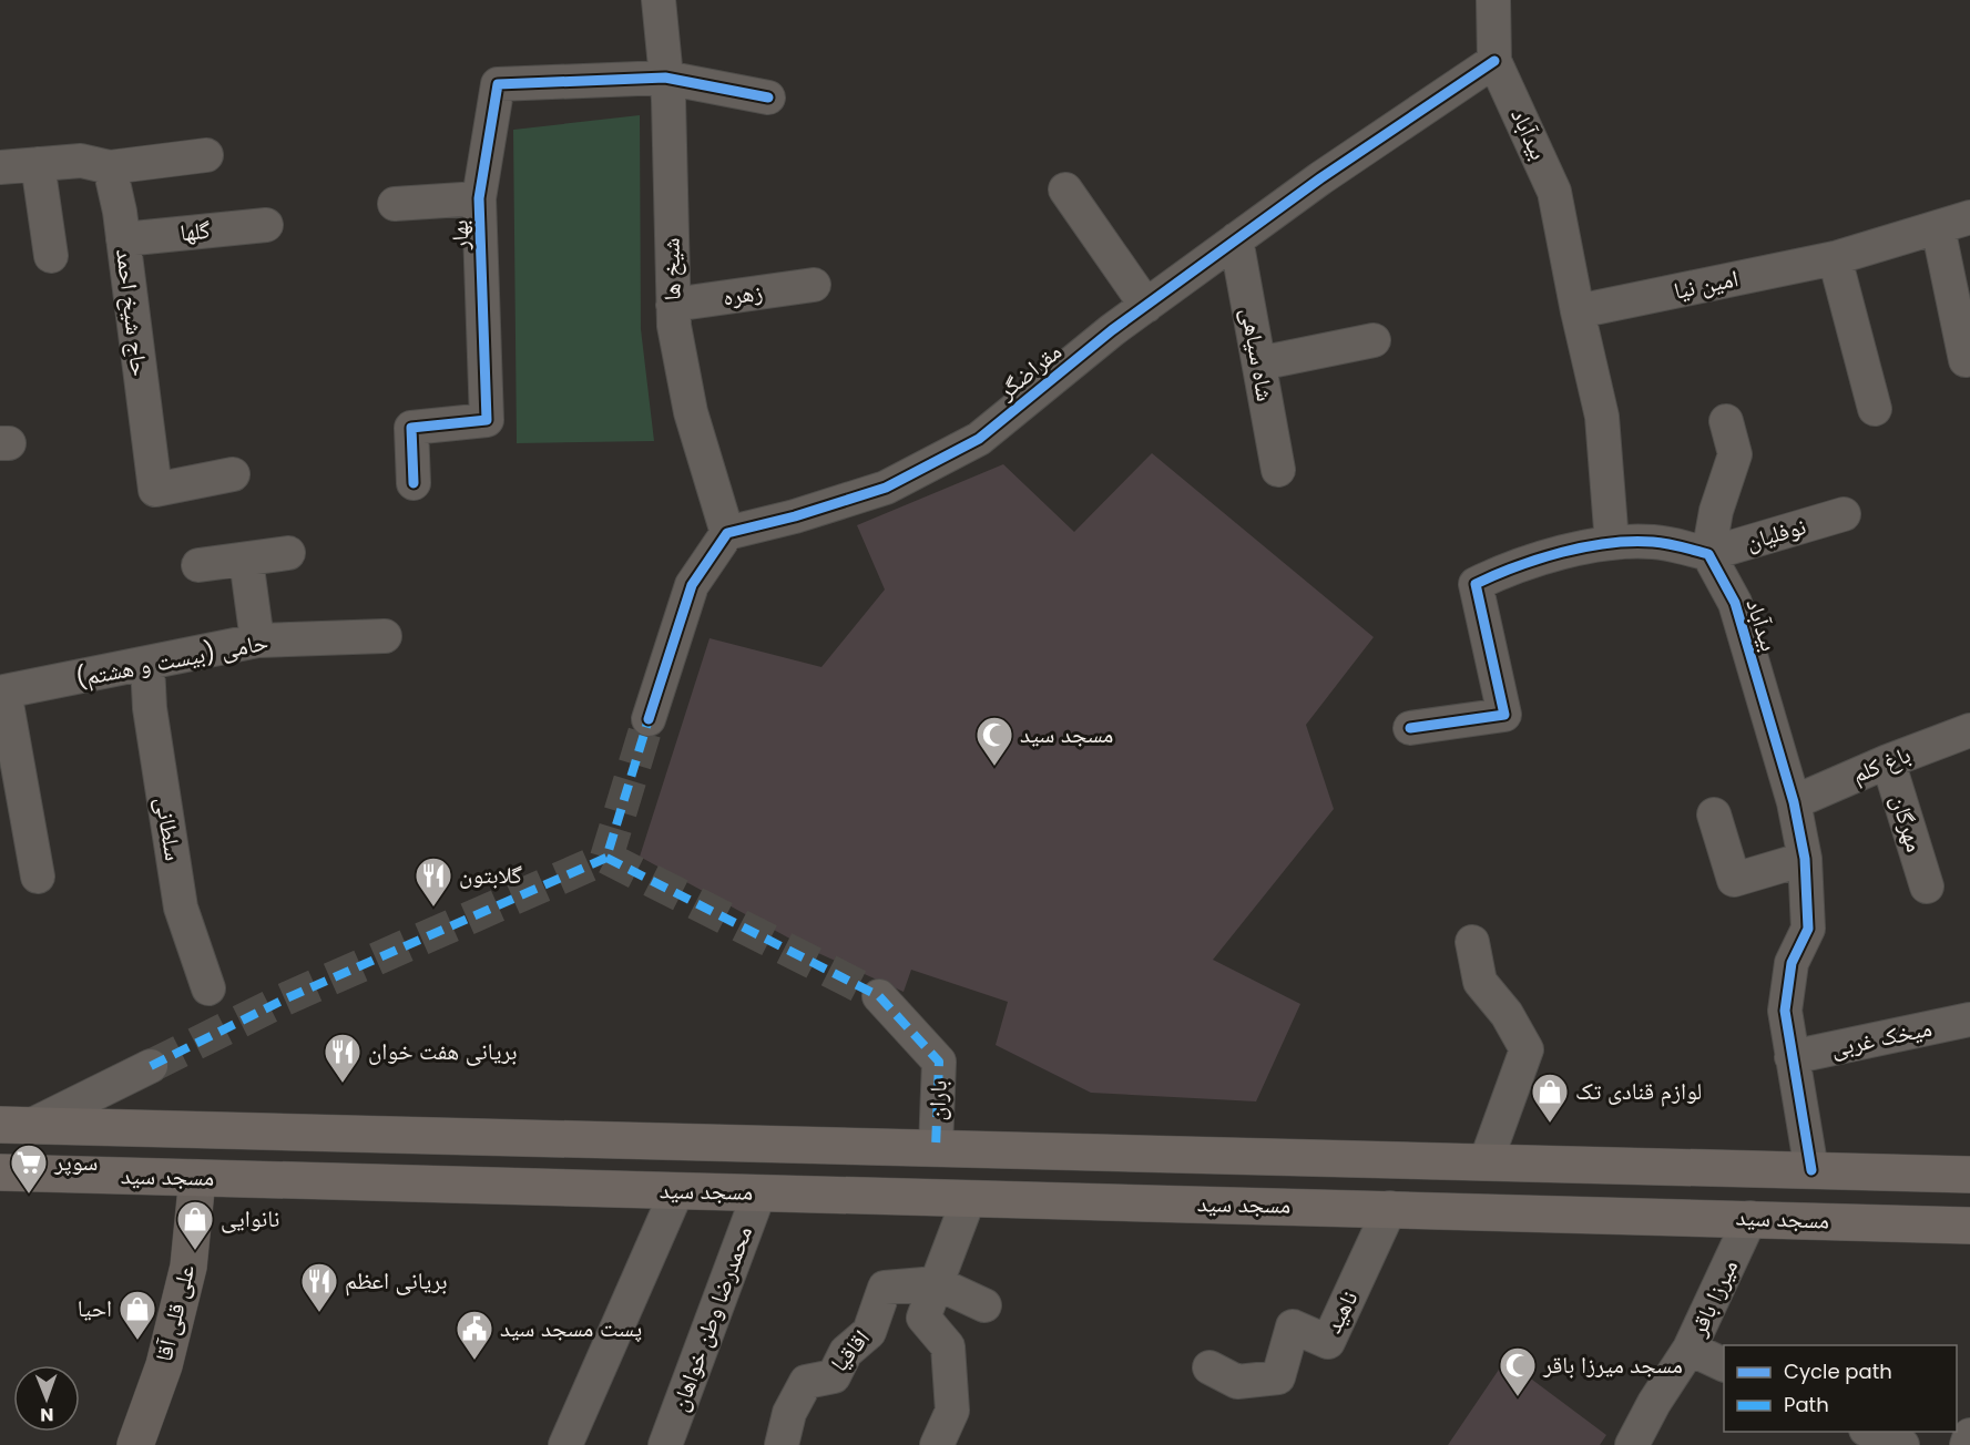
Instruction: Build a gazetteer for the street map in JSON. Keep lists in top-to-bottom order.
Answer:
{
  "streets": {
    "main road": ["مسجد سید"],
    "street": [
      "بیدآباد",
      "گلها",
      "بهار",
      "شیخ ها",
      "امین نیا",
      "زهره",
      "حاج شیخ احمد",
      "شاه سیاهی",
      "مقراضگر",
      "نوفلیان",
      "حامی (بیست و هشتم)",
      "باغ کلم",
      "مهرگان",
      "سلطانی",
      "میخک غربی",
      "باران",
      "میرزا باقر",
      "ناهید",
      "علی قلی آقا",
      "محمدرضا وطن خواهان",
      "اقاقیا"
    ]
  },
  "crossings": [
    ["بیدآباد", "امین نیا"],
    ["بیدآباد", "مقراضگر"],
    ["بیدآباد", "نوفلیان"],
    ["بیدآباد", "باغ کلم"],
    ["بیدآباد", "میخک غربی"],
    ["بیدآباد", "مسجد سید"],
    ["گلها", "حاج شیخ احمد"],
    ["بهار", "شیخ ها"],
    ["شیخ ها", "زهره"],
    ["شیخ ها", "مقراضگر"],
    ["شاه سیاهی", "مقراضگر"],
    ["حامی (بیست و هشتم)", "سلطانی"],
    ["باغ کلم", "مهرگان"],
    ["باران", "مسجد سید"],
    ["مسجد سید", "میرزا باقر"],
    ["مسجد سید", "ناهید"],
    ["مسجد سید", "علی قلی آقا"],
    ["مسجد سید", "محمدرضا وطن خواهان"]
  ],
  "places": {
    "mosque": ["مسجد سید", "مسجد میرزا باقر"],
    "restaurant": ["گلابتون", "بریانی هفت خوان", "بریانی اعظم"],
    "shop": ["لوازم قنادی تک", "نانوایی", "احیا"],
    "supermarket": ["سوپر"],
    "public building": ["پست مسجد سید"]
  },
  "legend": ["Cycle path", "Path"],
  "north": "bottom"
}
